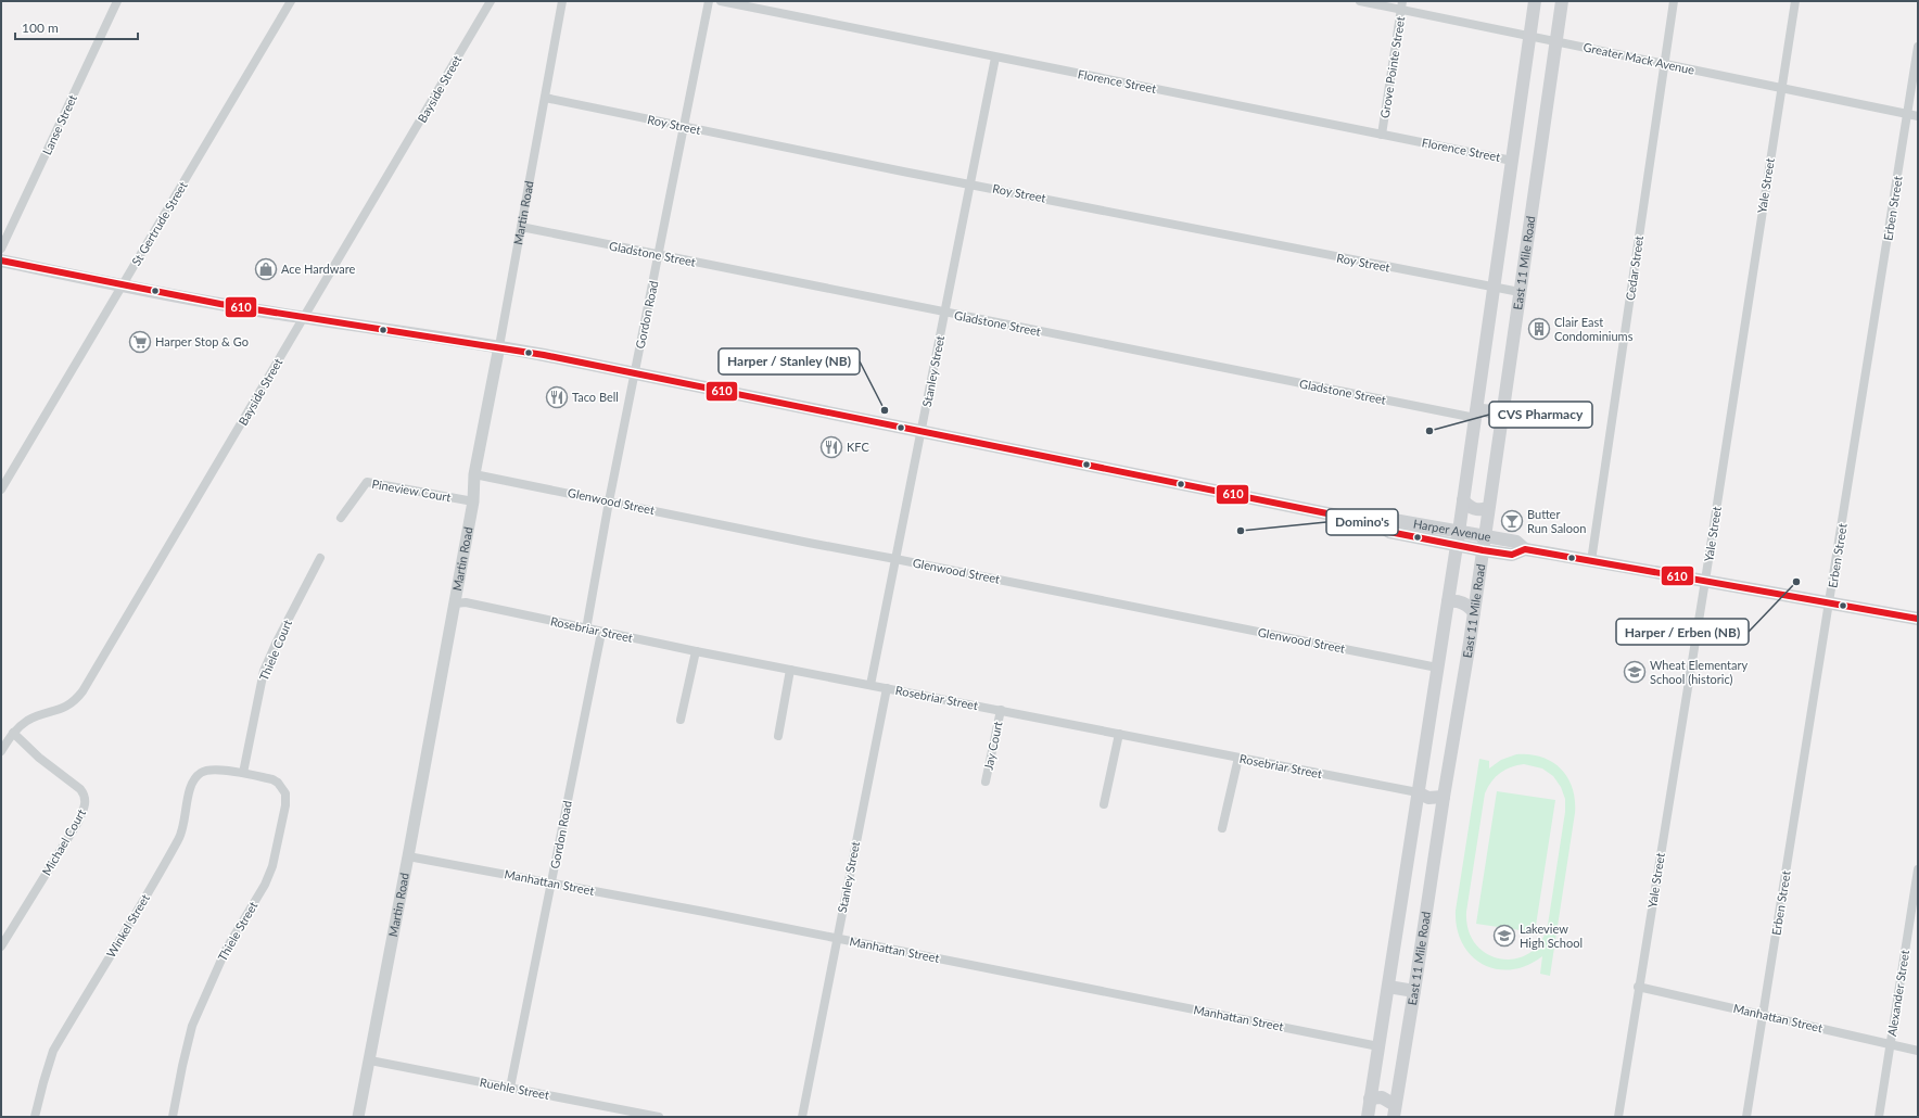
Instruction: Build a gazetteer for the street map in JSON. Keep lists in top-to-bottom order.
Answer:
{
  "streets": {
    "main road": ["East 11 Mile Road", "Harper Avenue"],
    "street": [
      "Greater Mack Avenue",
      "Grove Pointe Street",
      "Florence Street",
      "Bayside Street",
      "Lanse Street",
      "Roy Street",
      "Yale Street",
      "Erben Street",
      "Martin Road",
      "St Gertrude Street",
      "Gladstone Street",
      "Cedar Street",
      "Gordon Road",
      "Stanley Street",
      "Pineview Court",
      "Glenwood Street",
      "Rosebriar Street",
      "Thiele Court",
      "Jay Court",
      "Michael Court",
      "Manhattan Street",
      "Winkel Street",
      "Thiele Street",
      "Alexander Street",
      "Ruehle Street"
    ]
  },
  "crossings": [
    ["Greater Mack Avenue", "Grove Pointe Street"],
    ["Greater Mack Avenue", "Yale Street"],
    ["Greater Mack Avenue", "Erben Street"],
    ["Greater Mack Avenue", "East 11 Mile Road"],
    ["Greater Mack Avenue", "Cedar Street"],
    ["Grove Pointe Street", "Florence Street"],
    ["Florence Street", "Stanley Street"],
    ["Bayside Street", "Harper Avenue"],
    ["Bayside Street", "Michael Court"],
    ["Roy Street", "Martin Road"],
    ["Roy Street", "Gordon Road"],
    ["Roy Street", "Stanley Street"],
    ["Yale Street", "Harper Avenue"],
    ["Yale Street", "Manhattan Street"],
    ["Erben Street", "Harper Avenue"],
    ["Erben Street", "Manhattan Street"],
    ["Martin Road", "Gladstone Street"],
    ["Martin Road", "Pineview Court"],
    ["Martin Road", "Glenwood Street"],
    ["Martin Road", "Harper Avenue"],
    ["Martin Road", "Rosebriar Street"],
    ["Martin Road", "Manhattan Street"],
    ["Martin Road", "Ruehle Street"],
    ["St Gertrude Street", "Harper Avenue"],
    ["Gladstone Street", "Gordon Road"],
    ["Gladstone Street", "Stanley Street"],
    ["East 11 Mile Road", "Harper Avenue"],
    ["Cedar Street", "Harper Avenue"],
    ["Gordon Road", "Glenwood Street"],
    ["Gordon Road", "Harper Avenue"],
    ["Gordon Road", "Rosebriar Street"],
    ["Gordon Road", "Manhattan Street"],
    ["Gordon Road", "Ruehle Street"],
    ["Stanley Street", "Glenwood Street"],
    ["Stanley Street", "Harper Avenue"],
    ["Stanley Street", "Rosebriar Street"],
    ["Stanley Street", "Manhattan Street"],
    ["Rosebriar Street", "Jay Court"],
    ["Thiele Court", "Winkel Street"],
    ["Thiele Court", "Thiele Street"],
    ["Manhattan Street", "Alexander Street"],
    ["Winkel Street", "Thiele Street"]
  ],
  "places": {
    "shop": ["Ace Hardware"],
    "building": ["Clair East Condominiums"],
    "supermarket": ["Harper Stop & Go"],
    "restaurant": ["Taco Bell", "KFC"],
    "other": [
      "Harper / Stanley (NB)",
      "CVS Pharmacy",
      "Domino's",
      "Harper / Erben (NB)"
    ],
    "bar": ["Butter Run Saloon"],
    "school or university": ["Wheat Elementary School (historic)", "Lakeview High School"]
  },
  "lines": ["transit line 610"],
  "scale_bar": "100 m"
}
